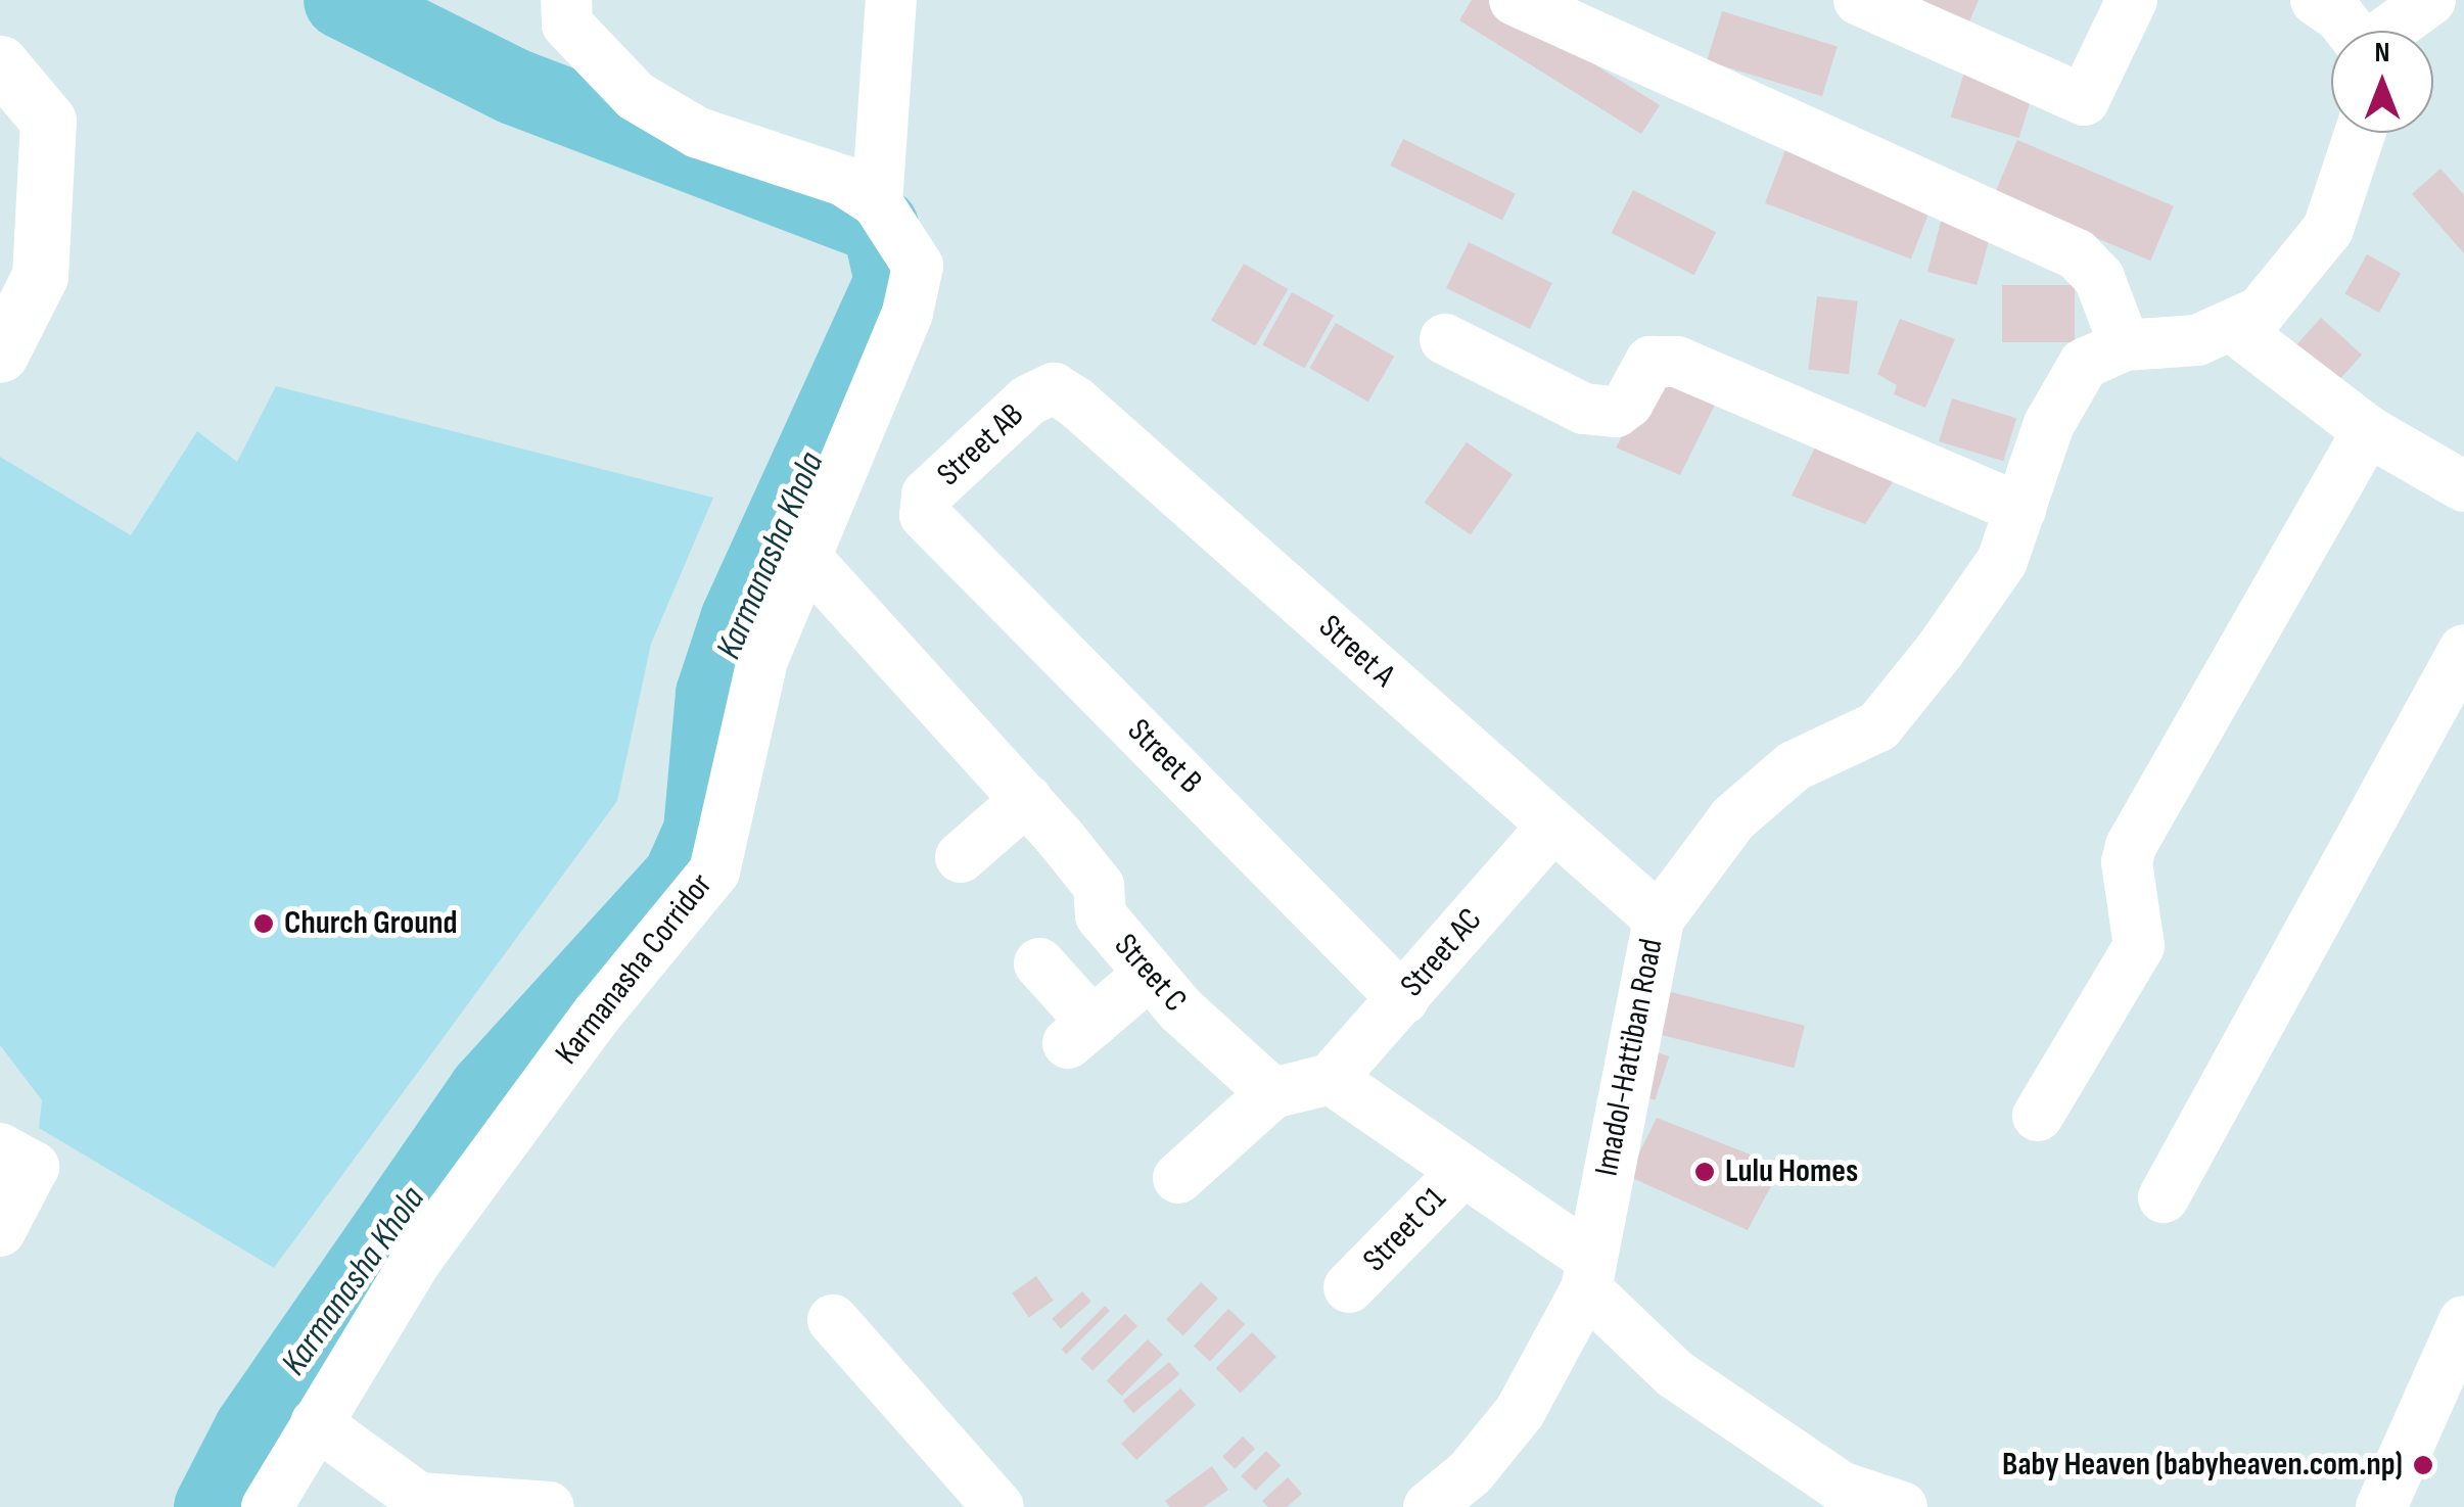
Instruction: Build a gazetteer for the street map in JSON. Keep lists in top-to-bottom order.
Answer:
{
  "streets": {
    "street": [
      "Street AB",
      "Street A",
      "Street B",
      "Street AC",
      "Karmanasha Corridor",
      "Street C",
      "Imadol-Hattiban Road",
      "Street C1"
    ]
  },
  "crossings": [
    ["Street AB", "Street A"],
    ["Street AB", "Street B"],
    ["Street A", "Street AC"],
    ["Street A", "Imadol-Hattiban Road"],
    ["Street B", "Street AC"],
    ["Karmanasha Corridor", "Street C"]
  ],
  "water": ["Karmanasha Khola"],
  "places": ["Church Ground", "Lulu Homes", "Baby Heaven (babyheaven.com.np)"],
  "north": "top"
}
